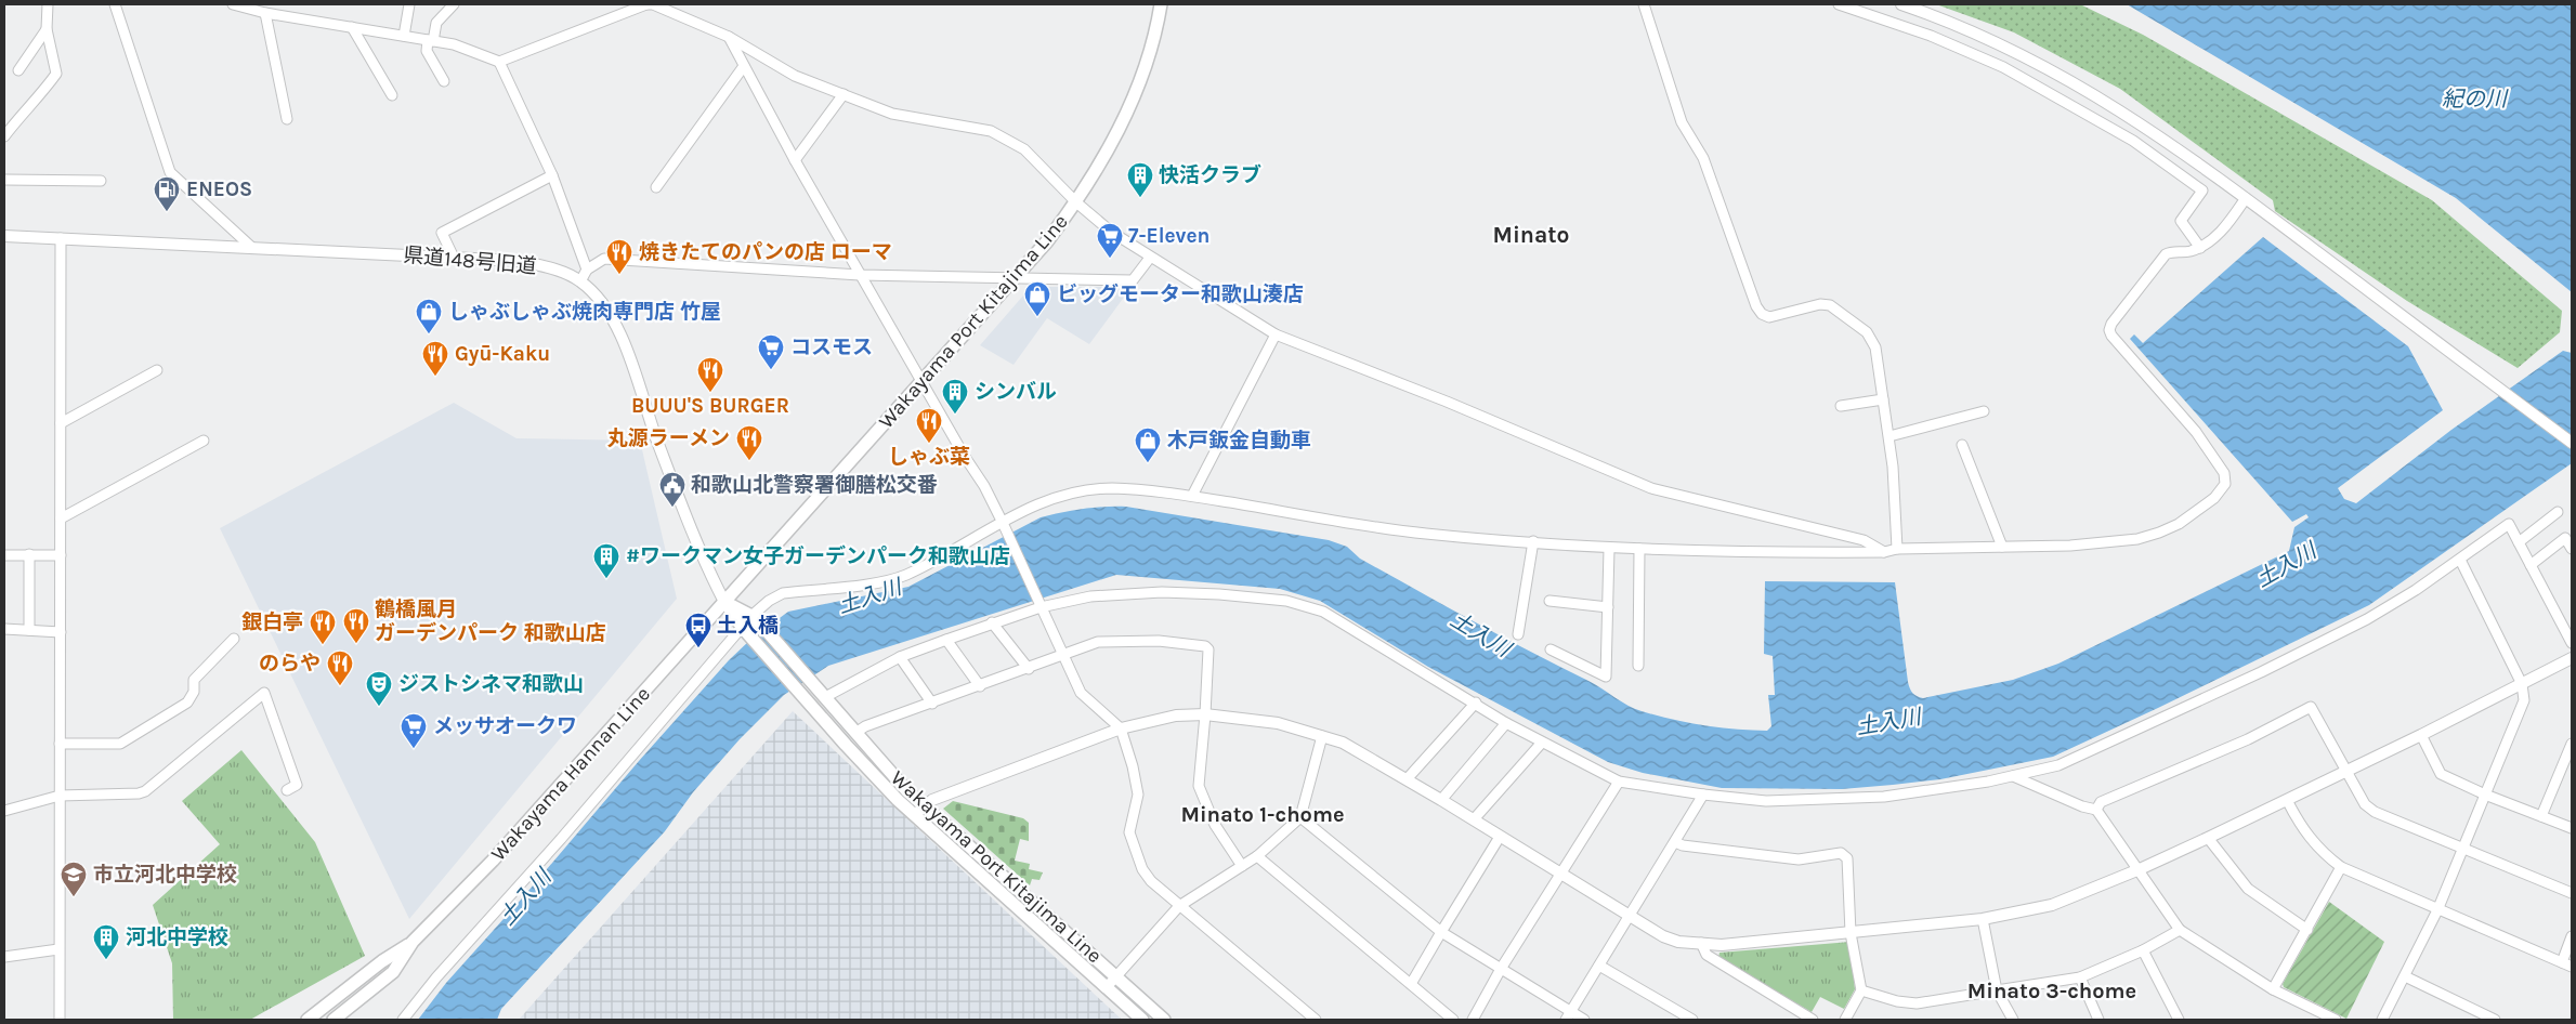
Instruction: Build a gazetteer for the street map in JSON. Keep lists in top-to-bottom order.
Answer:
{
  "streets": {
    "main road": ["Wakayama Port Kitajima Line", "Wakayama Hannan Line"],
    "street": ["県道148号旧道"]
  },
  "crossings": [
    ["県道148号旧道", "Wakayama Port Kitajima Line"],
    ["県道148号旧道", "Wakayama Hannan Line"],
    ["Wakayama Port Kitajima Line", "Wakayama Hannan Line"]
  ],
  "districts": ["Minato", "Minato 1-chome", "Minato 3-chome"],
  "water": ["紀の川", "土入川"],
  "places": {
    "building": [
      "快活クラブ",
      "シンバル",
      "#ワークマン女子ガーデンパーク和歌山店",
      "河北中学校"
    ],
    "fuel station": ["ENEOS"],
    "supermarket": ["7-Eleven", "コスモス", "メッサオークワ"],
    "restaurant": [
      "焼きたてのパンの店 ローマ",
      "Gyū-Kaku",
      "BUUU'S BURGER",
      "しゃぶ菜",
      "丸源ラーメン",
      "鶴橋風月 ガーデンパーク 和歌山店",
      "銀白亭",
      "のらや"
    ],
    "shop": ["ビッグモーター和歌山湊店", "しゃぶしゃぶ焼肉専門店 竹屋", "木戸鈑金自動車"],
    "public building": ["和歌山北警察署御膳松交番"],
    "bus stop": ["土入橋"],
    "theatre": ["ジストシネマ和歌山"],
    "school or university": ["市立河北中学校"]
  }
}
